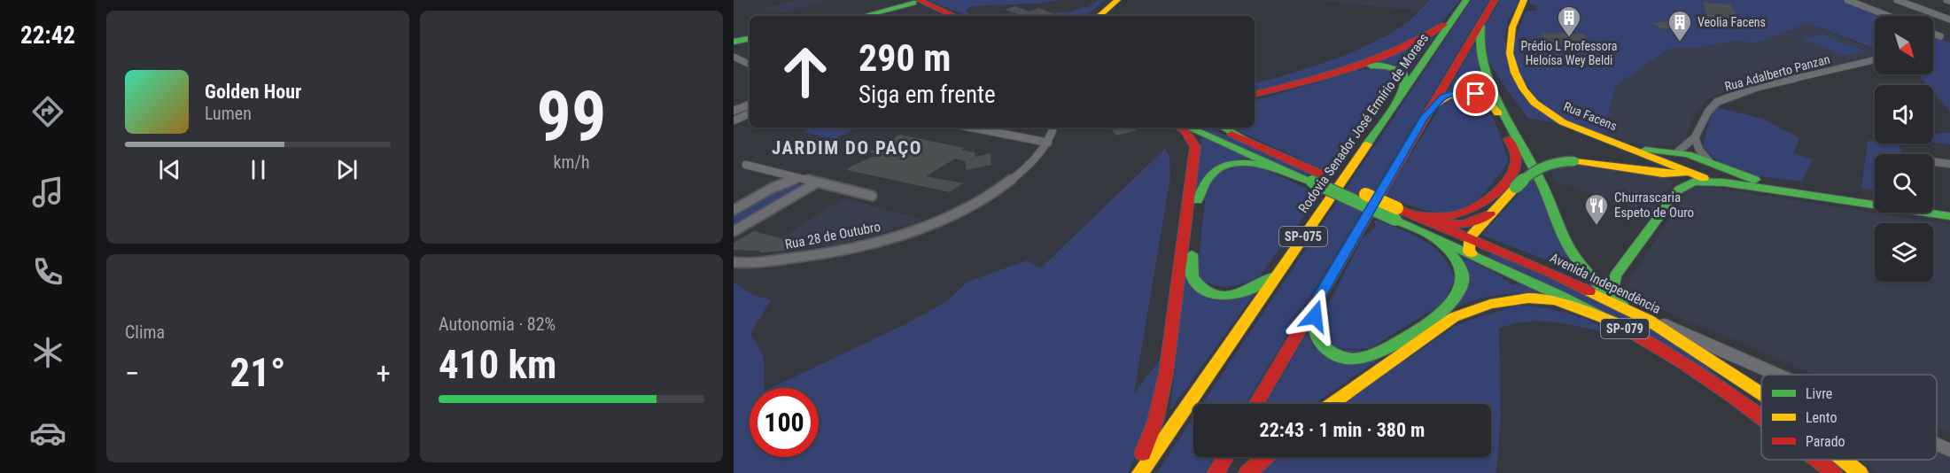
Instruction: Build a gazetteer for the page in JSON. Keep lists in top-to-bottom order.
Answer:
{
  "streets": {
    "main road": [
      "Rua Facens",
      "Rodovia Senador José Ermírio de Moraes",
      "SP-075",
      "Avenida Independência",
      "SP-079"
    ],
    "street": ["Rua Adalberto Panzan", "Rua 28 de Outubro"]
  },
  "crossings": [
    ["Rua Adalberto Panzan", "Rua Facens"],
    ["Avenida Independência", "SP-079"]
  ],
  "districts": ["JARDIM DO PAÇO"],
  "places": {
    "building": ["Prédio L Professora Heloísa Wey Beldi", "Veolia Facens"],
    "restaurant": ["Churrascaria Espeto de Ouro"]
  },
  "legend": ["Livre", "Lento", "Parado"],
  "north": "bottom right",
  "page": {
    "tabs": "22:42",
    "tile": [
      ["99", "km/h"],
      "Clima",
      ["Autonomia · 82%", "410 km"]
    ],
    "turn": ["290 m", "Siga em frente"],
    "song": ["Golden Hour", "Lumen"],
    "heat": ["−", "21°", "+"],
    "limit": "100",
    "trip": "22:43 · 1 min · 380 m"
  }
}
